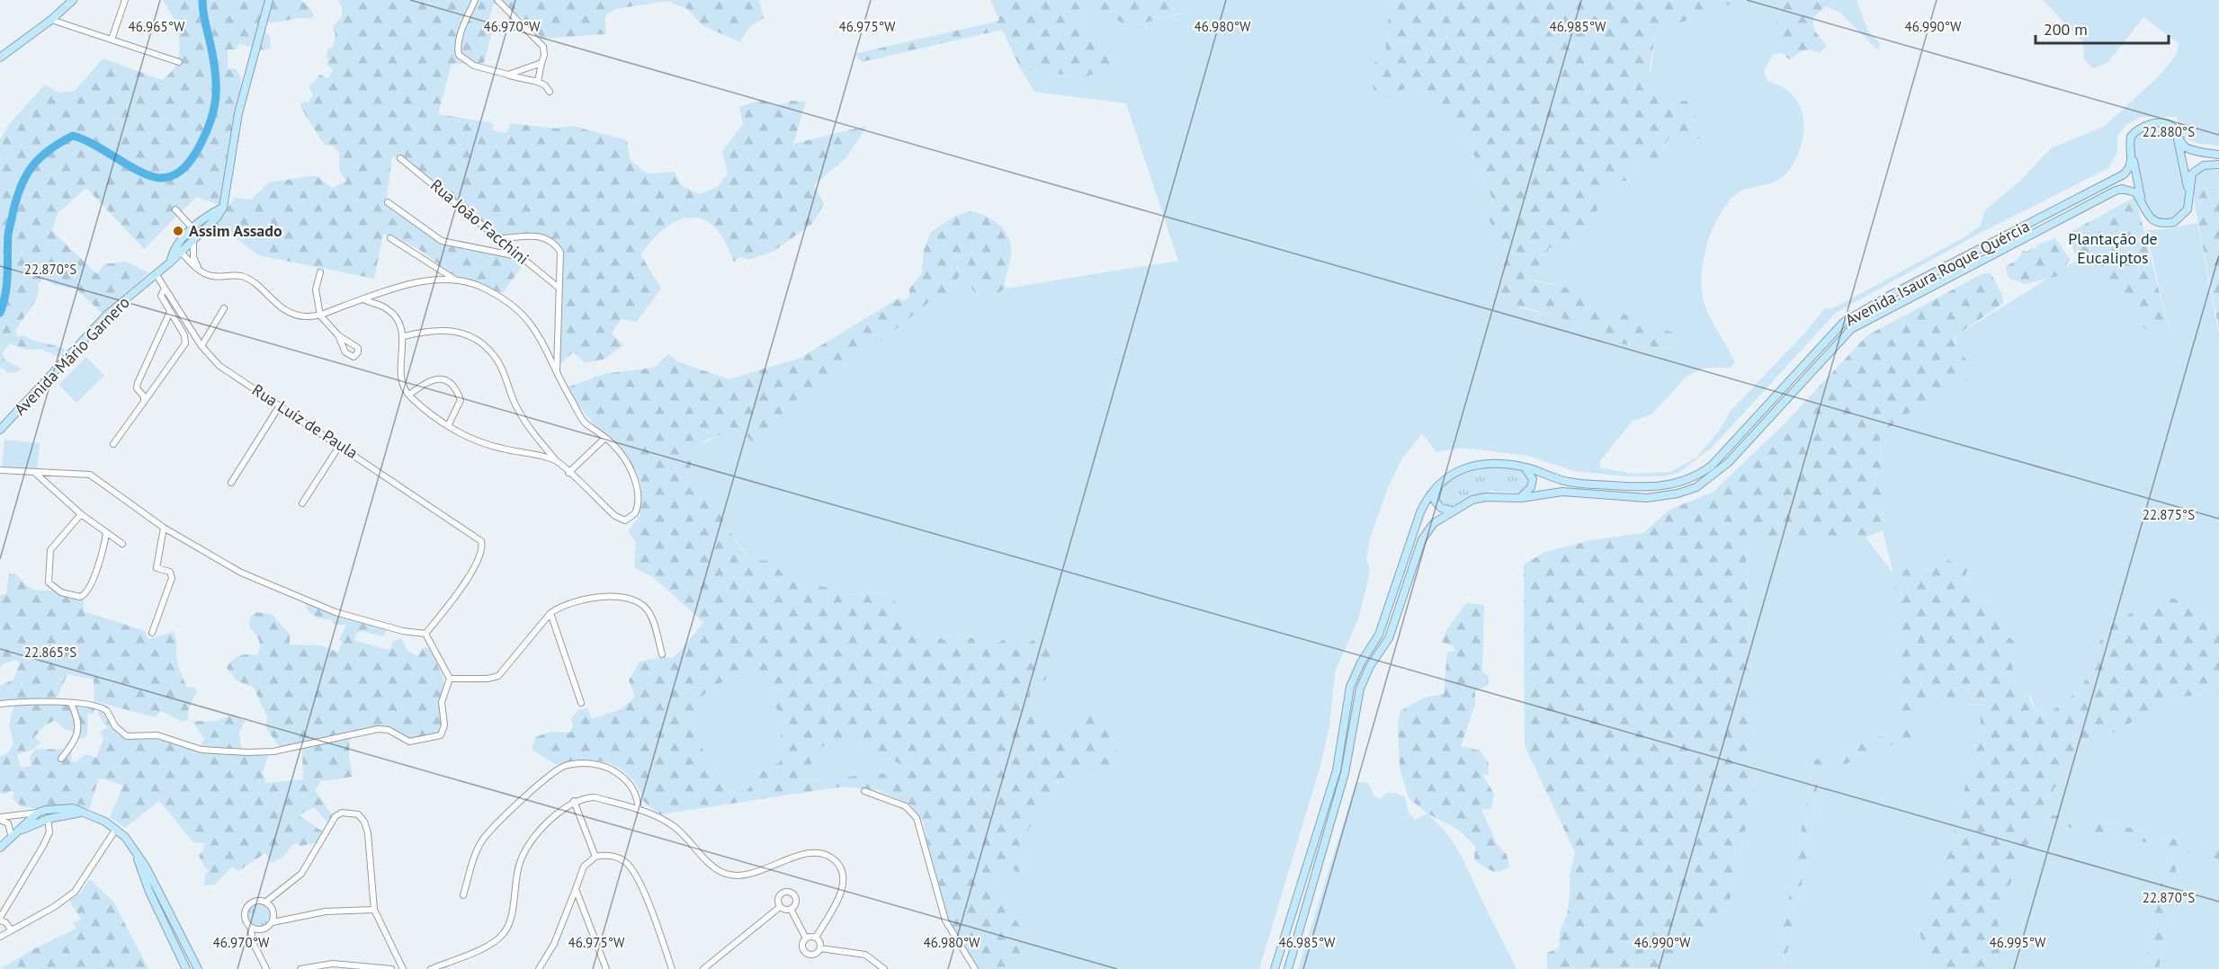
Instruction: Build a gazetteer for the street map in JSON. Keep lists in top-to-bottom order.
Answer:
{
  "streets": {
    "main road": ["Avenida Isaura Roque Quércia", "Avenida Mário Garnero"],
    "street": ["Rua João Facchini", "Rua Luíz de Paula"]
  },
  "crossings": [
    ["Avenida Mário Garnero", "Rua Luíz de Paula"]
  ],
  "parks": ["Plantação de Eucaliptos"],
  "places": ["Assim Assado"],
  "scale_bar": "200 m",
  "coordinates": [
    "46.965°W",
    "46.970°W",
    "46.975°W",
    "46.980°W",
    "46.985°W",
    "46.990°W",
    "22.880°S",
    "22.870°S",
    "22.875°S",
    "22.865°S",
    "46.995°W"
  ]
}
